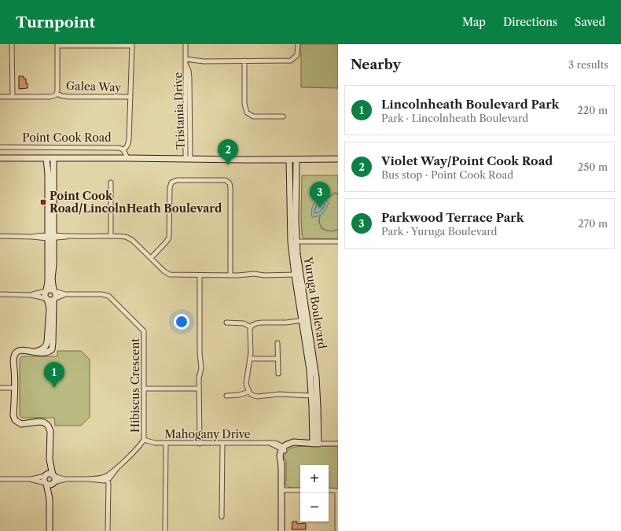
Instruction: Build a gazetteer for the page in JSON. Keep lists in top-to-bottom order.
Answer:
{
  "streets": {
    "street": [
      "Galea Way",
      "Tristania Drive",
      "Point Cook Road",
      "Yuruga Boulevard",
      "Hibiscus Crescent",
      "Mahogany Drive"
    ]
  },
  "crossings": [
    ["Tristania Drive", "Point Cook Road"],
    ["Point Cook Road", "Yuruga Boulevard"],
    ["Hibiscus Crescent", "Mahogany Drive"]
  ],
  "places": {
    "transit": ["Point Cook Road/LincolnHeath Boulevard"]
  },
  "page": {
    "header": "Turnpoint",
    "nav": ["Map", "Directions", "Saved"],
    "heading": ["Nearby", "3 results"],
    "list": [
      {
        "mark": "1",
        "name": "Lincolnheath Boulevard Park",
        "note": "Park · Lincolnheath Boulevard",
        "value": "220 m"
      },
      {
        "mark": "2",
        "name": "Violet Way/Point Cook Road",
        "note": "Bus stop · Point Cook Road",
        "value": "250 m"
      },
      {
        "mark": "3",
        "name": "Parkwood Terrace Park",
        "note": "Park · Yuruga Boulevard",
        "value": "270 m"
      }
    ],
    "pins": ["2", "3", "1"],
    "map_buttons": ["+", "−"]
  }
}
